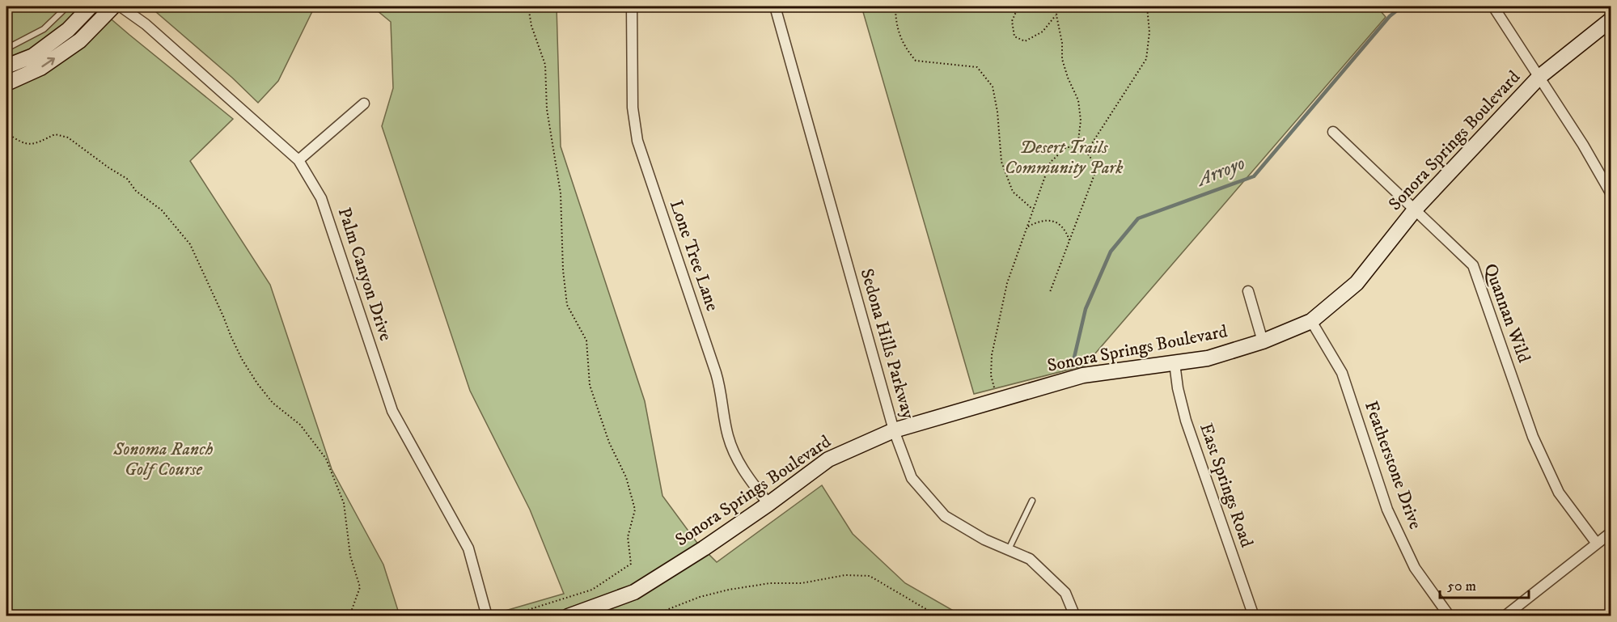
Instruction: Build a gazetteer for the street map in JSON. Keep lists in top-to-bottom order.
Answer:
{
  "streets": {
    "street": [
      "Sonora Springs Boulevard",
      "Lone Tree Lane",
      "Palm Canyon Drive",
      "Quannan Wild",
      "Sedona Hills Parkway",
      "Featherstone Drive",
      "East Springs Road"
    ]
  },
  "crossings": [
    ["Sonora Springs Boulevard", "Lone Tree Lane"],
    ["Sonora Springs Boulevard", "Quannan Wild"],
    ["Sonora Springs Boulevard", "Sedona Hills Parkway"],
    ["Sonora Springs Boulevard", "Featherstone Drive"],
    ["Sonora Springs Boulevard", "East Springs Road"]
  ],
  "water": ["Arroyo"],
  "parks": ["Desert Trails Community Park", "Sonoma Ranch Golf Course"],
  "scale_bar": "50 m"
}
